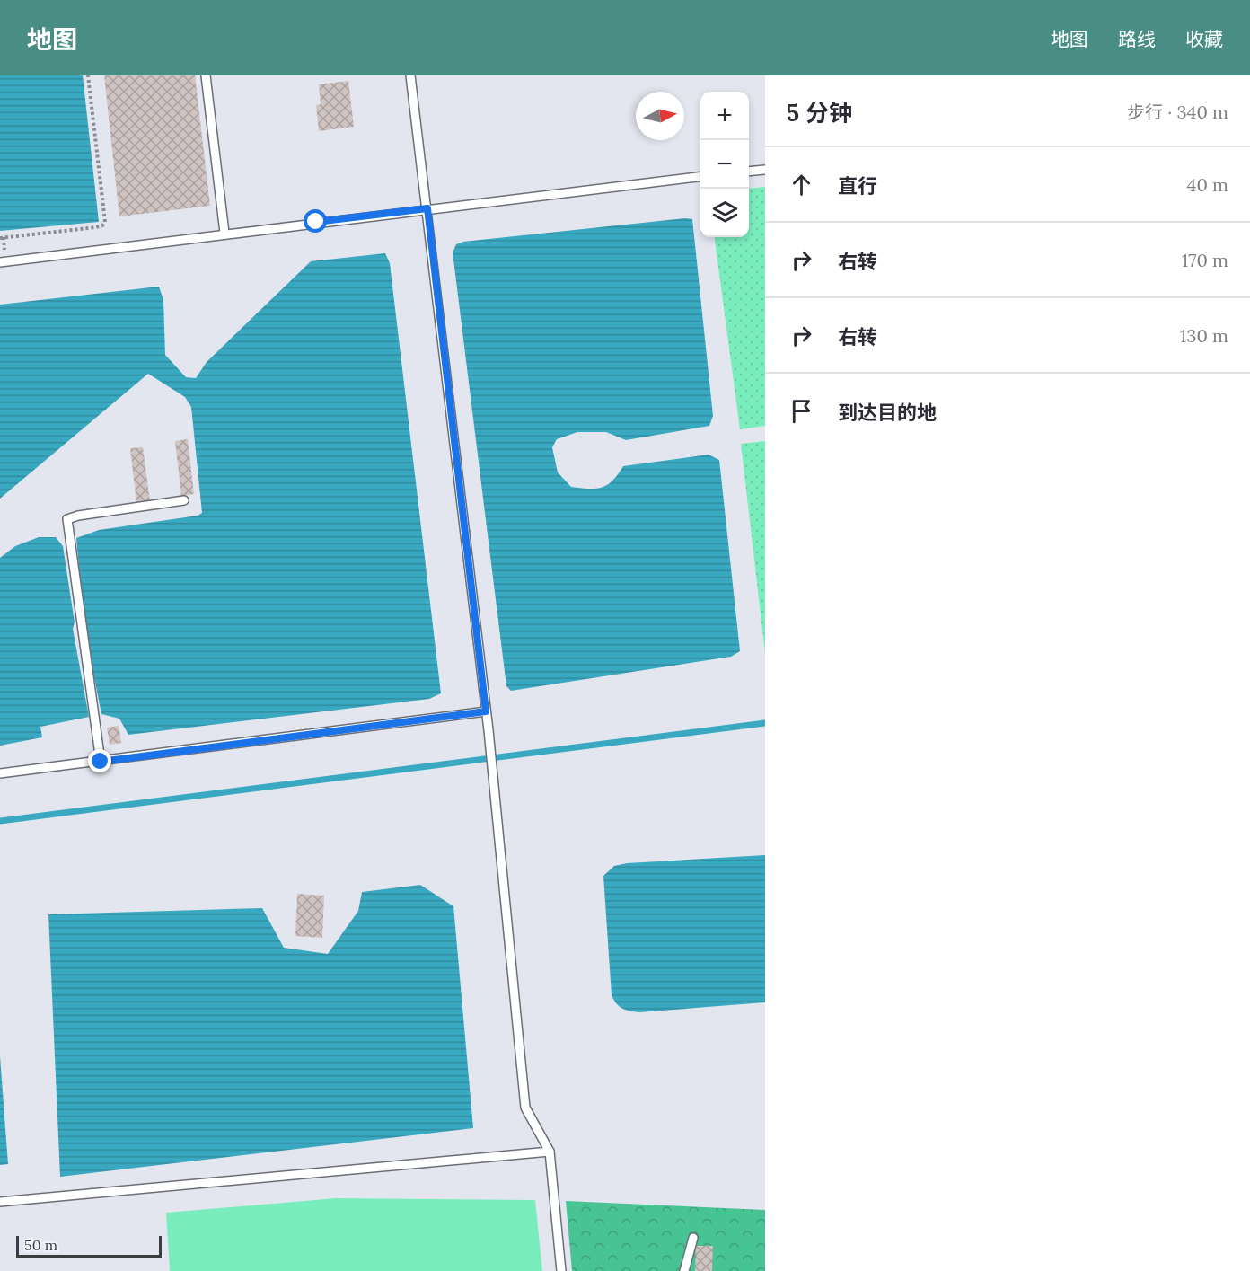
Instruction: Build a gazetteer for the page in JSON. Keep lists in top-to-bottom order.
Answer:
{
  "scale_bar": "50 m",
  "north": "right",
  "page": {
    "header": "地图",
    "nav": ["地图", "路线", "收藏"],
    "heading": ["5 分钟", "步行 · 340 m"],
    "map_buttons": ["+", "−"],
    "list": [
      ["直行", "40 m"],
      ["右转", "170 m"],
      ["右转", "130 m"],
      "到达目的地"
    ],
    "scale": "50 m"
  }
}
